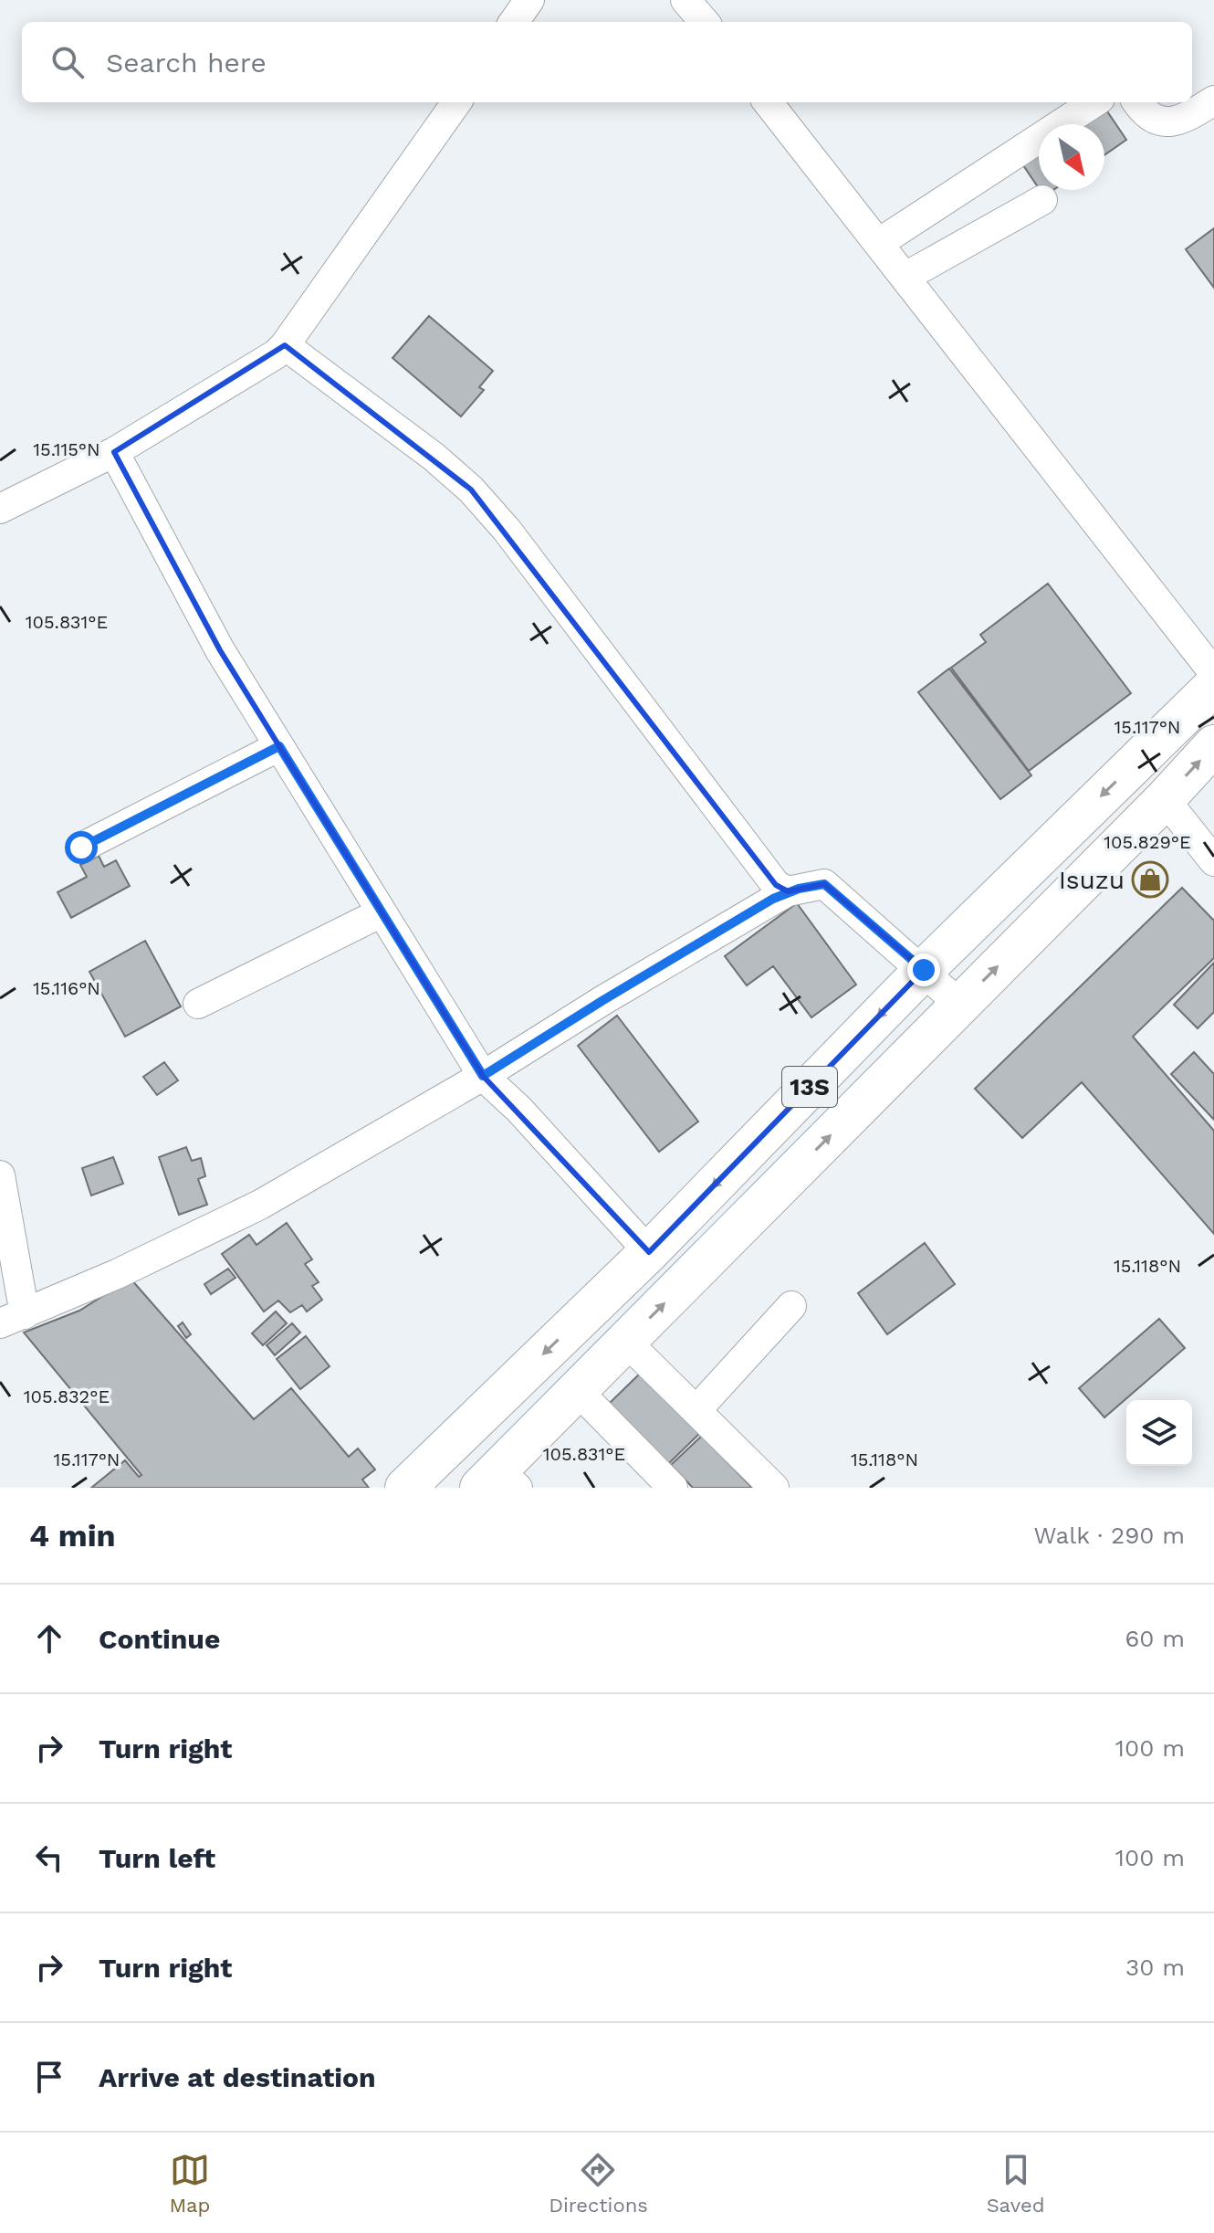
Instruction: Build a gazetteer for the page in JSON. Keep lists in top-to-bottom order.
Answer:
{
  "streets": {
    "highway": ["13S"]
  },
  "places": {
    "shop": ["Isuzu"]
  },
  "north": "bottom right",
  "page": {
    "search": "Search here",
    "heading": ["4 min", "Walk · 290 m"],
    "list": [
      ["Continue", "60 m"],
      ["Turn right", "100 m"],
      ["Turn left", "100 m"],
      ["Turn right", "30 m"],
      "Arrive at destination"
    ],
    "nav": ["Map", "Directions", "Saved"]
  },
  "coordinates": [
    "15.115°N",
    "105.831°E",
    "15.117°N",
    "105.829°E",
    "15.116°N",
    "15.118°N",
    "105.832°E"
  ]
}
